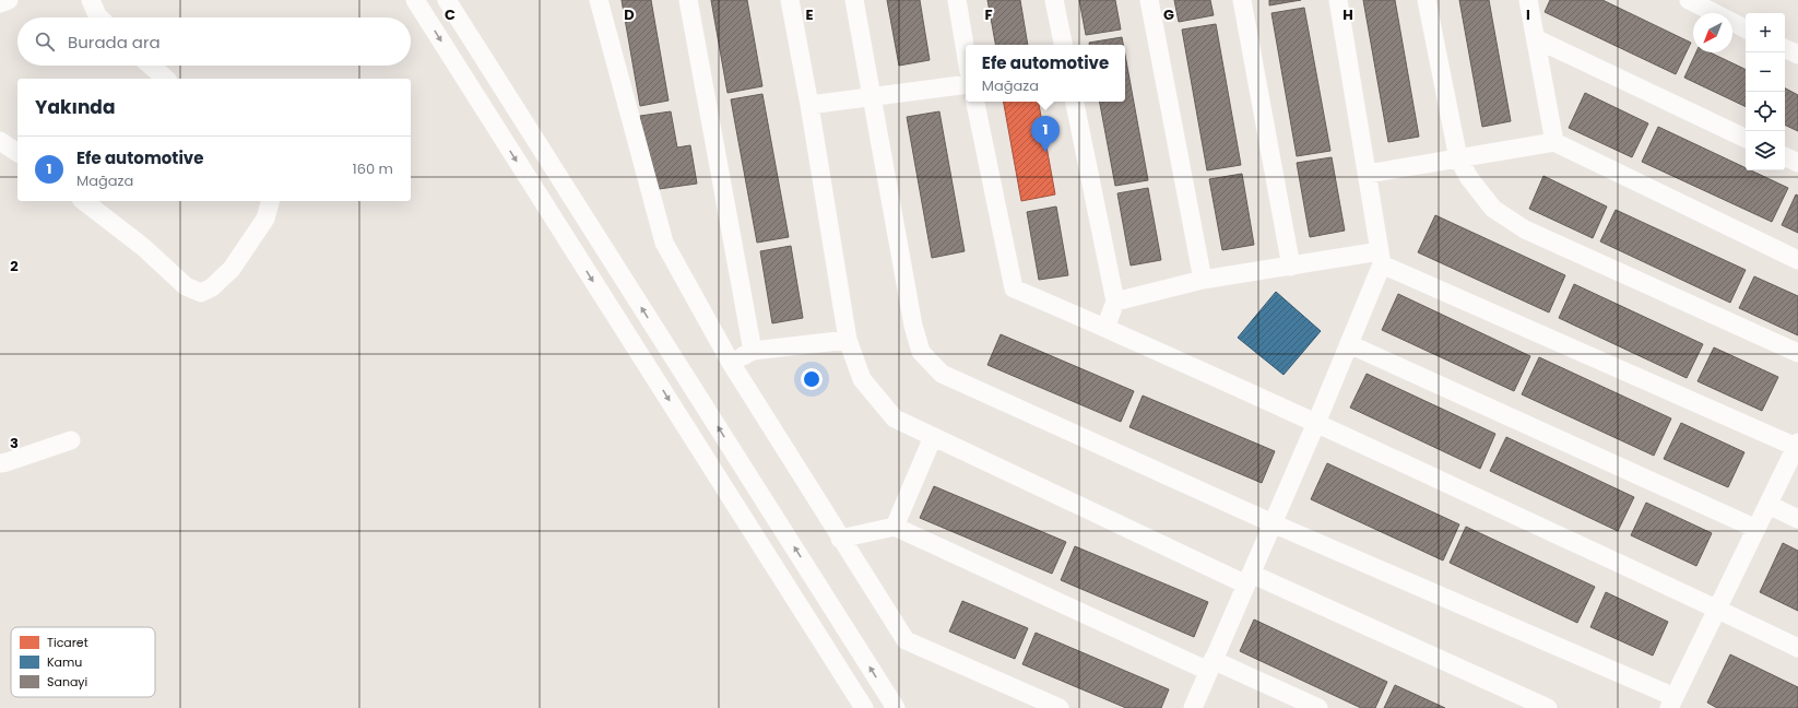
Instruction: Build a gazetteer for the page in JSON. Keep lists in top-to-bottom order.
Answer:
{
  "legend": ["Ticaret", "Kamu", "Sanayi"],
  "north": "bottom left",
  "page": {
    "map_buttons": ["+", "−"],
    "search": "Burada ara",
    "popup": ["Efe automotive", "Mağaza"],
    "heading": "Yakında",
    "pins": "1",
    "list": [
      {
        "mark": "1",
        "name": "Efe automotive",
        "note": "Mağaza",
        "value": "160 m"
      }
    ]
  },
  "grid": {
    "columns": [
      "C",
      "D",
      "E",
      "F",
      "G",
      "H",
      "I"
    ],
    "rows": ["2", "3"]
  }
}
